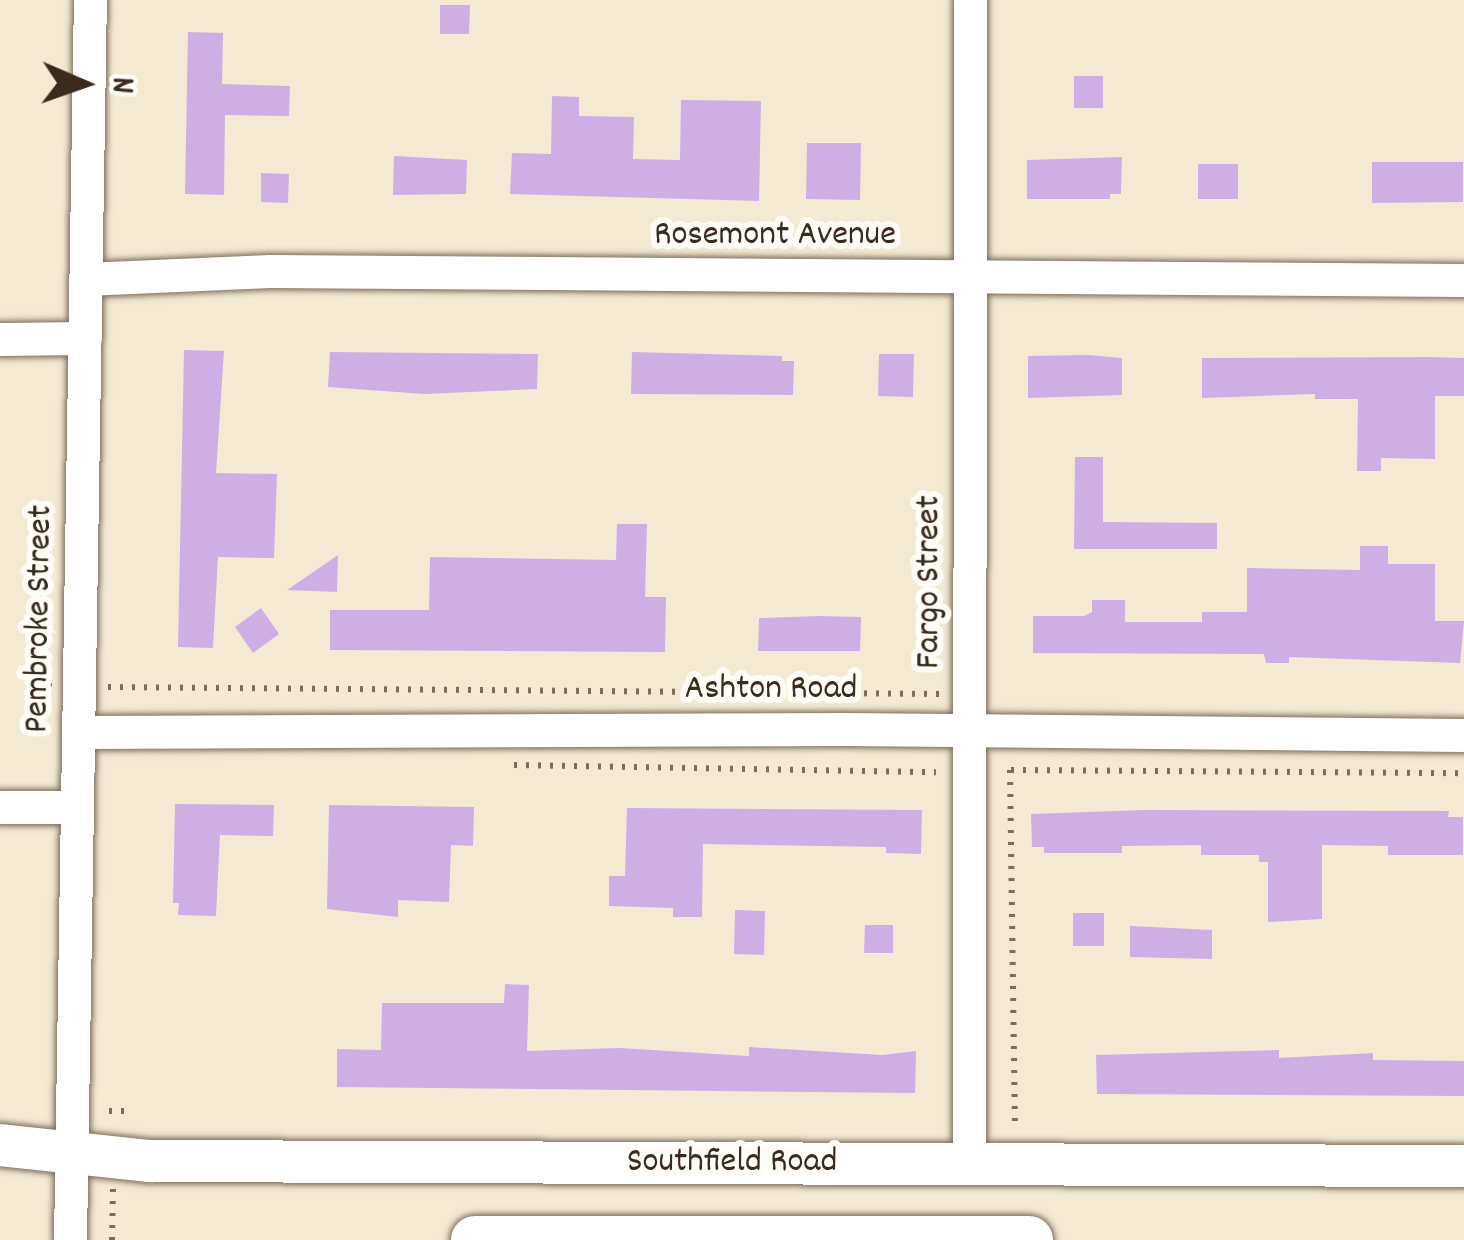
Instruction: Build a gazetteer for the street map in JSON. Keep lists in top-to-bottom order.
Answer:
{
  "streets": {
    "main road": ["Southfield Road"],
    "street": [
      "Rosemont Avenue",
      "Fargo Street",
      "Pembroke Street",
      "Ashton Road"
    ]
  },
  "crossings": [
    ["Rosemont Avenue", "Fargo Street"],
    ["Rosemont Avenue", "Pembroke Street"],
    ["Fargo Street", "Ashton Road"],
    ["Fargo Street", "Southfield Road"],
    ["Pembroke Street", "Ashton Road"],
    ["Pembroke Street", "Southfield Road"]
  ],
  "north": "right"
}
